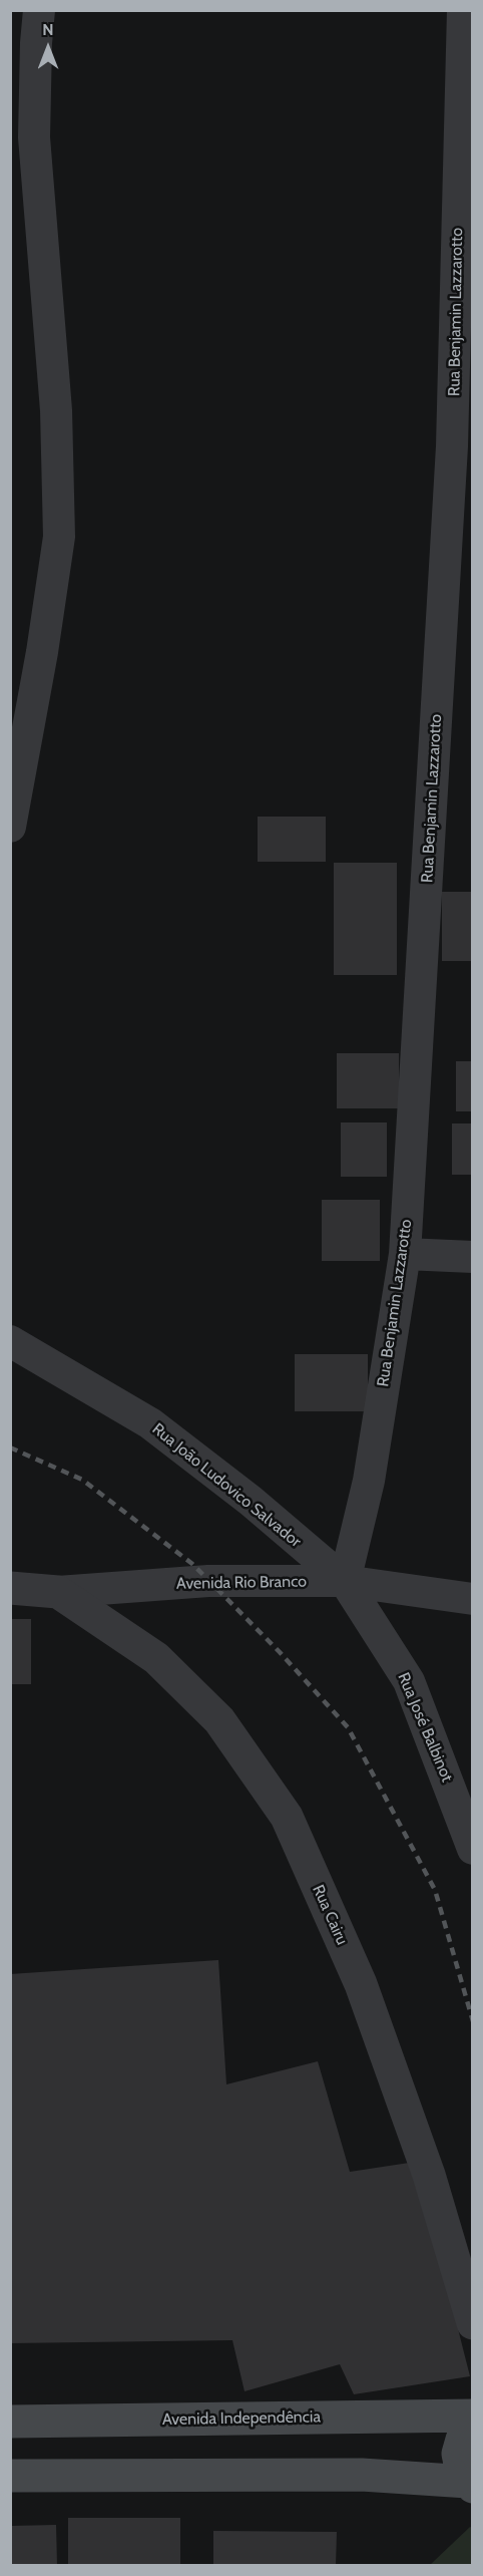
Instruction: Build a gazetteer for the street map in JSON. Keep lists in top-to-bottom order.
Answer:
{
  "streets": {
    "main road": ["Avenida Independência"],
    "street": [
      "Rua Benjamin Lazzarotto",
      "Rua João Ludovico Salvador",
      "Avenida Rio Branco",
      "Rua José Balbinot",
      "Rua Cairu"
    ]
  },
  "crossings": [
    ["Rua Benjamin Lazzarotto", "Rua João Ludovico Salvador"],
    ["Rua Benjamin Lazzarotto", "Avenida Rio Branco"],
    ["Rua Benjamin Lazzarotto", "Rua José Balbinot"],
    ["Rua João Ludovico Salvador", "Avenida Rio Branco"],
    ["Rua João Ludovico Salvador", "Rua José Balbinot"],
    ["Avenida Rio Branco", "Rua José Balbinot"],
    ["Avenida Rio Branco", "Rua Cairu"]
  ],
  "north": "top"
}
